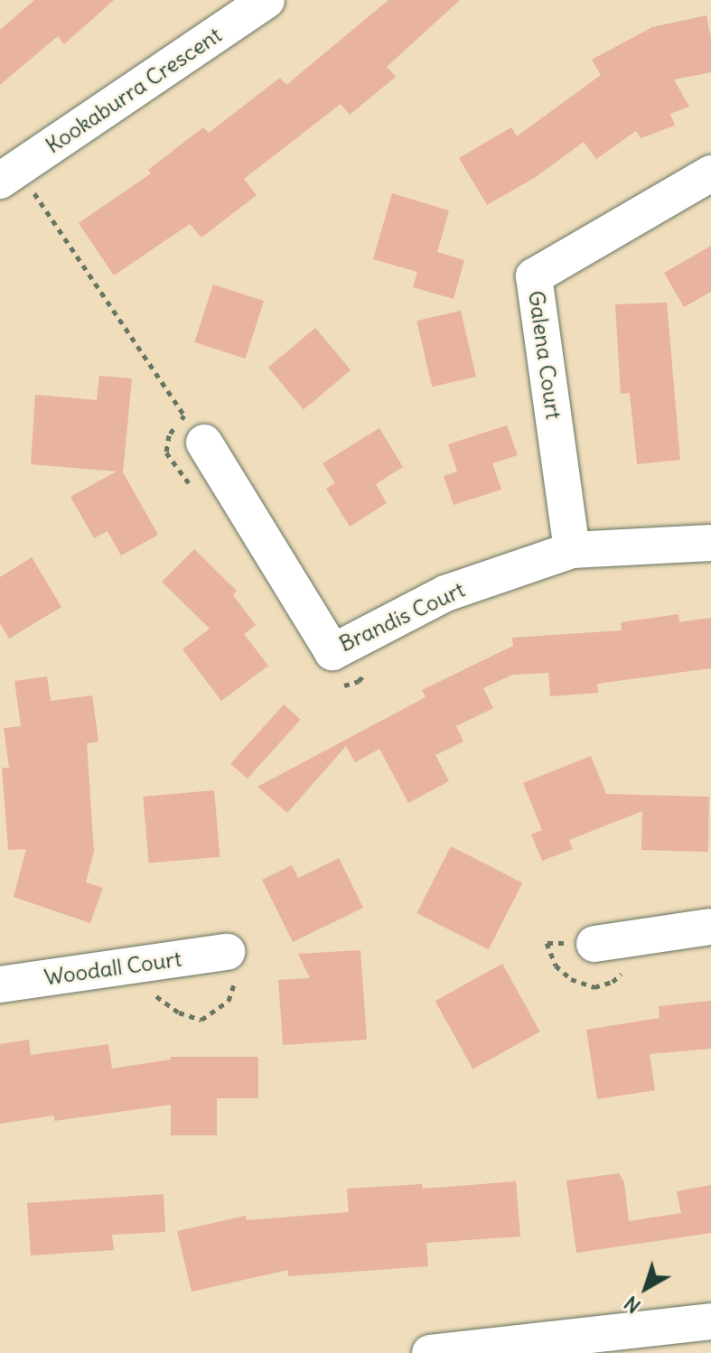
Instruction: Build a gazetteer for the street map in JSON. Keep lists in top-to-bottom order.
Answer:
{
  "streets": {
    "street": [
      "Kookaburra Crescent",
      "Galena Court",
      "Brandis Court",
      "Woodall Court"
    ]
  },
  "crossings": [
    ["Galena Court", "Brandis Court"]
  ],
  "north": "bottom left"
}
